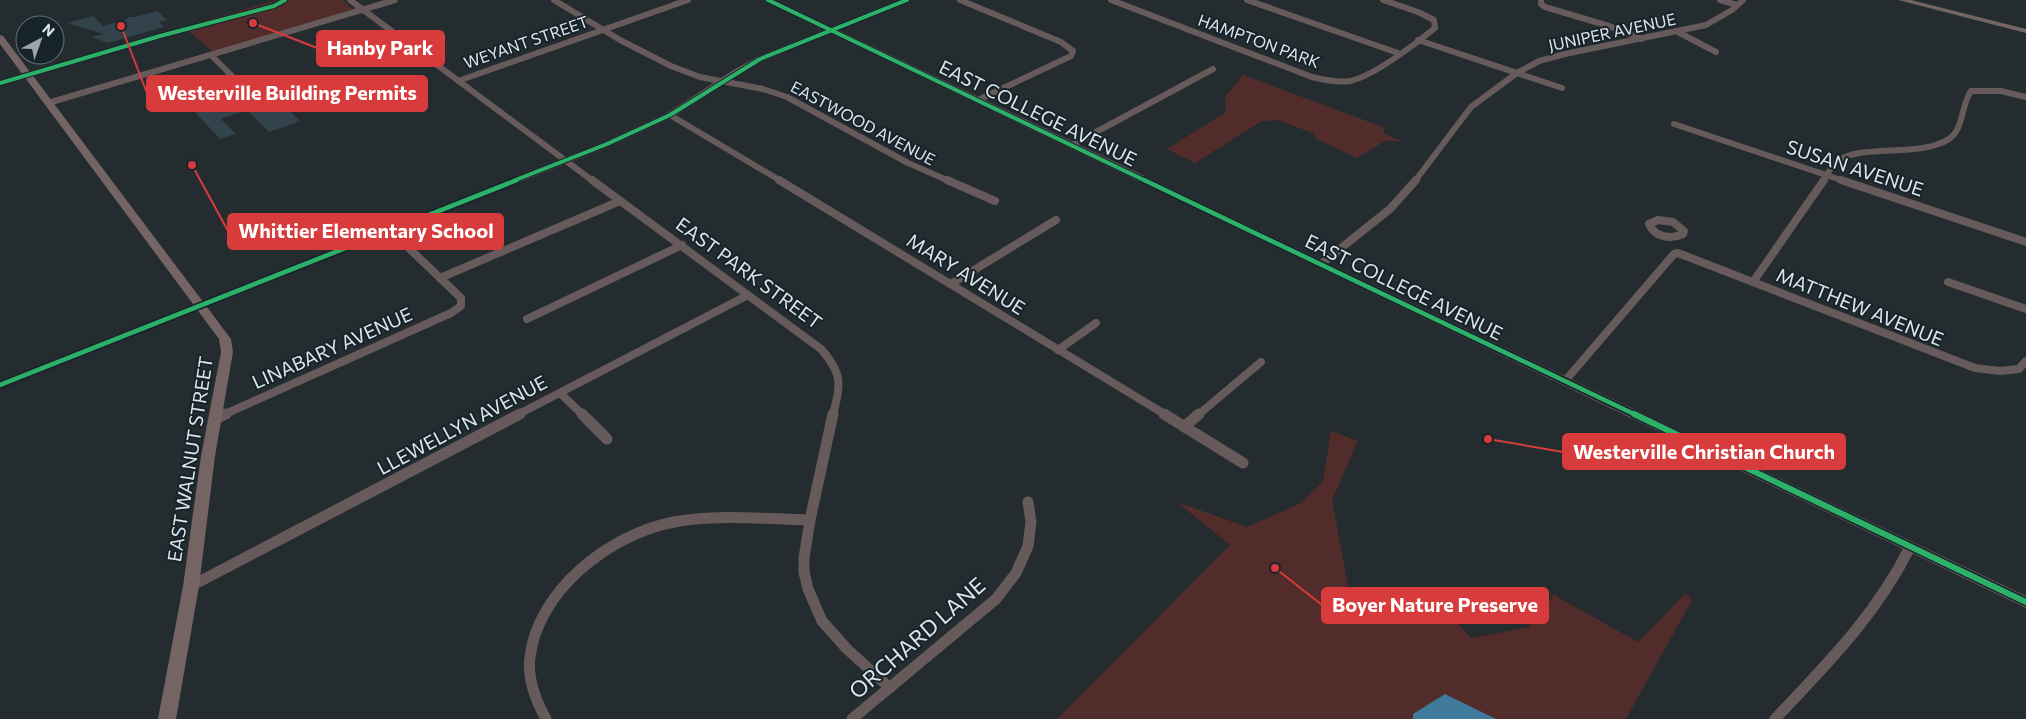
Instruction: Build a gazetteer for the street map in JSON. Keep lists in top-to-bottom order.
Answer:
{
  "streets": {
    "main road": ["EAST WALNUT STREET"],
    "street": [
      "JUNIPER AVENUE",
      "HAMPTON PARK",
      "WEYANT STREET",
      "EAST COLLEGE AVENUE",
      "EASTWOOD AVENUE",
      "SUSAN AVENUE",
      "EAST PARK STREET",
      "MARY AVENUE",
      "MATTHEW AVENUE",
      "LINABARY AVENUE",
      "LLEWELLYN AVENUE",
      "ORCHARD LANE"
    ]
  },
  "crossings": [
    ["JUNIPER AVENUE", "EAST COLLEGE AVENUE"],
    ["WEYANT STREET", "EASTWOOD AVENUE"],
    ["WEYANT STREET", "EAST PARK STREET"],
    ["EAST PARK STREET", "LLEWELLYN AVENUE"],
    ["EAST PARK STREET", "ORCHARD LANE"],
    ["LINABARY AVENUE", "EAST WALNUT STREET"],
    ["LLEWELLYN AVENUE", "EAST WALNUT STREET"]
  ],
  "places": [
    "Hanby Park",
    "Westerville Building Permits",
    "Whittier Elementary School",
    "Westerville Christian Church",
    "Boyer Nature Preserve"
  ],
  "north": "top right"
}
